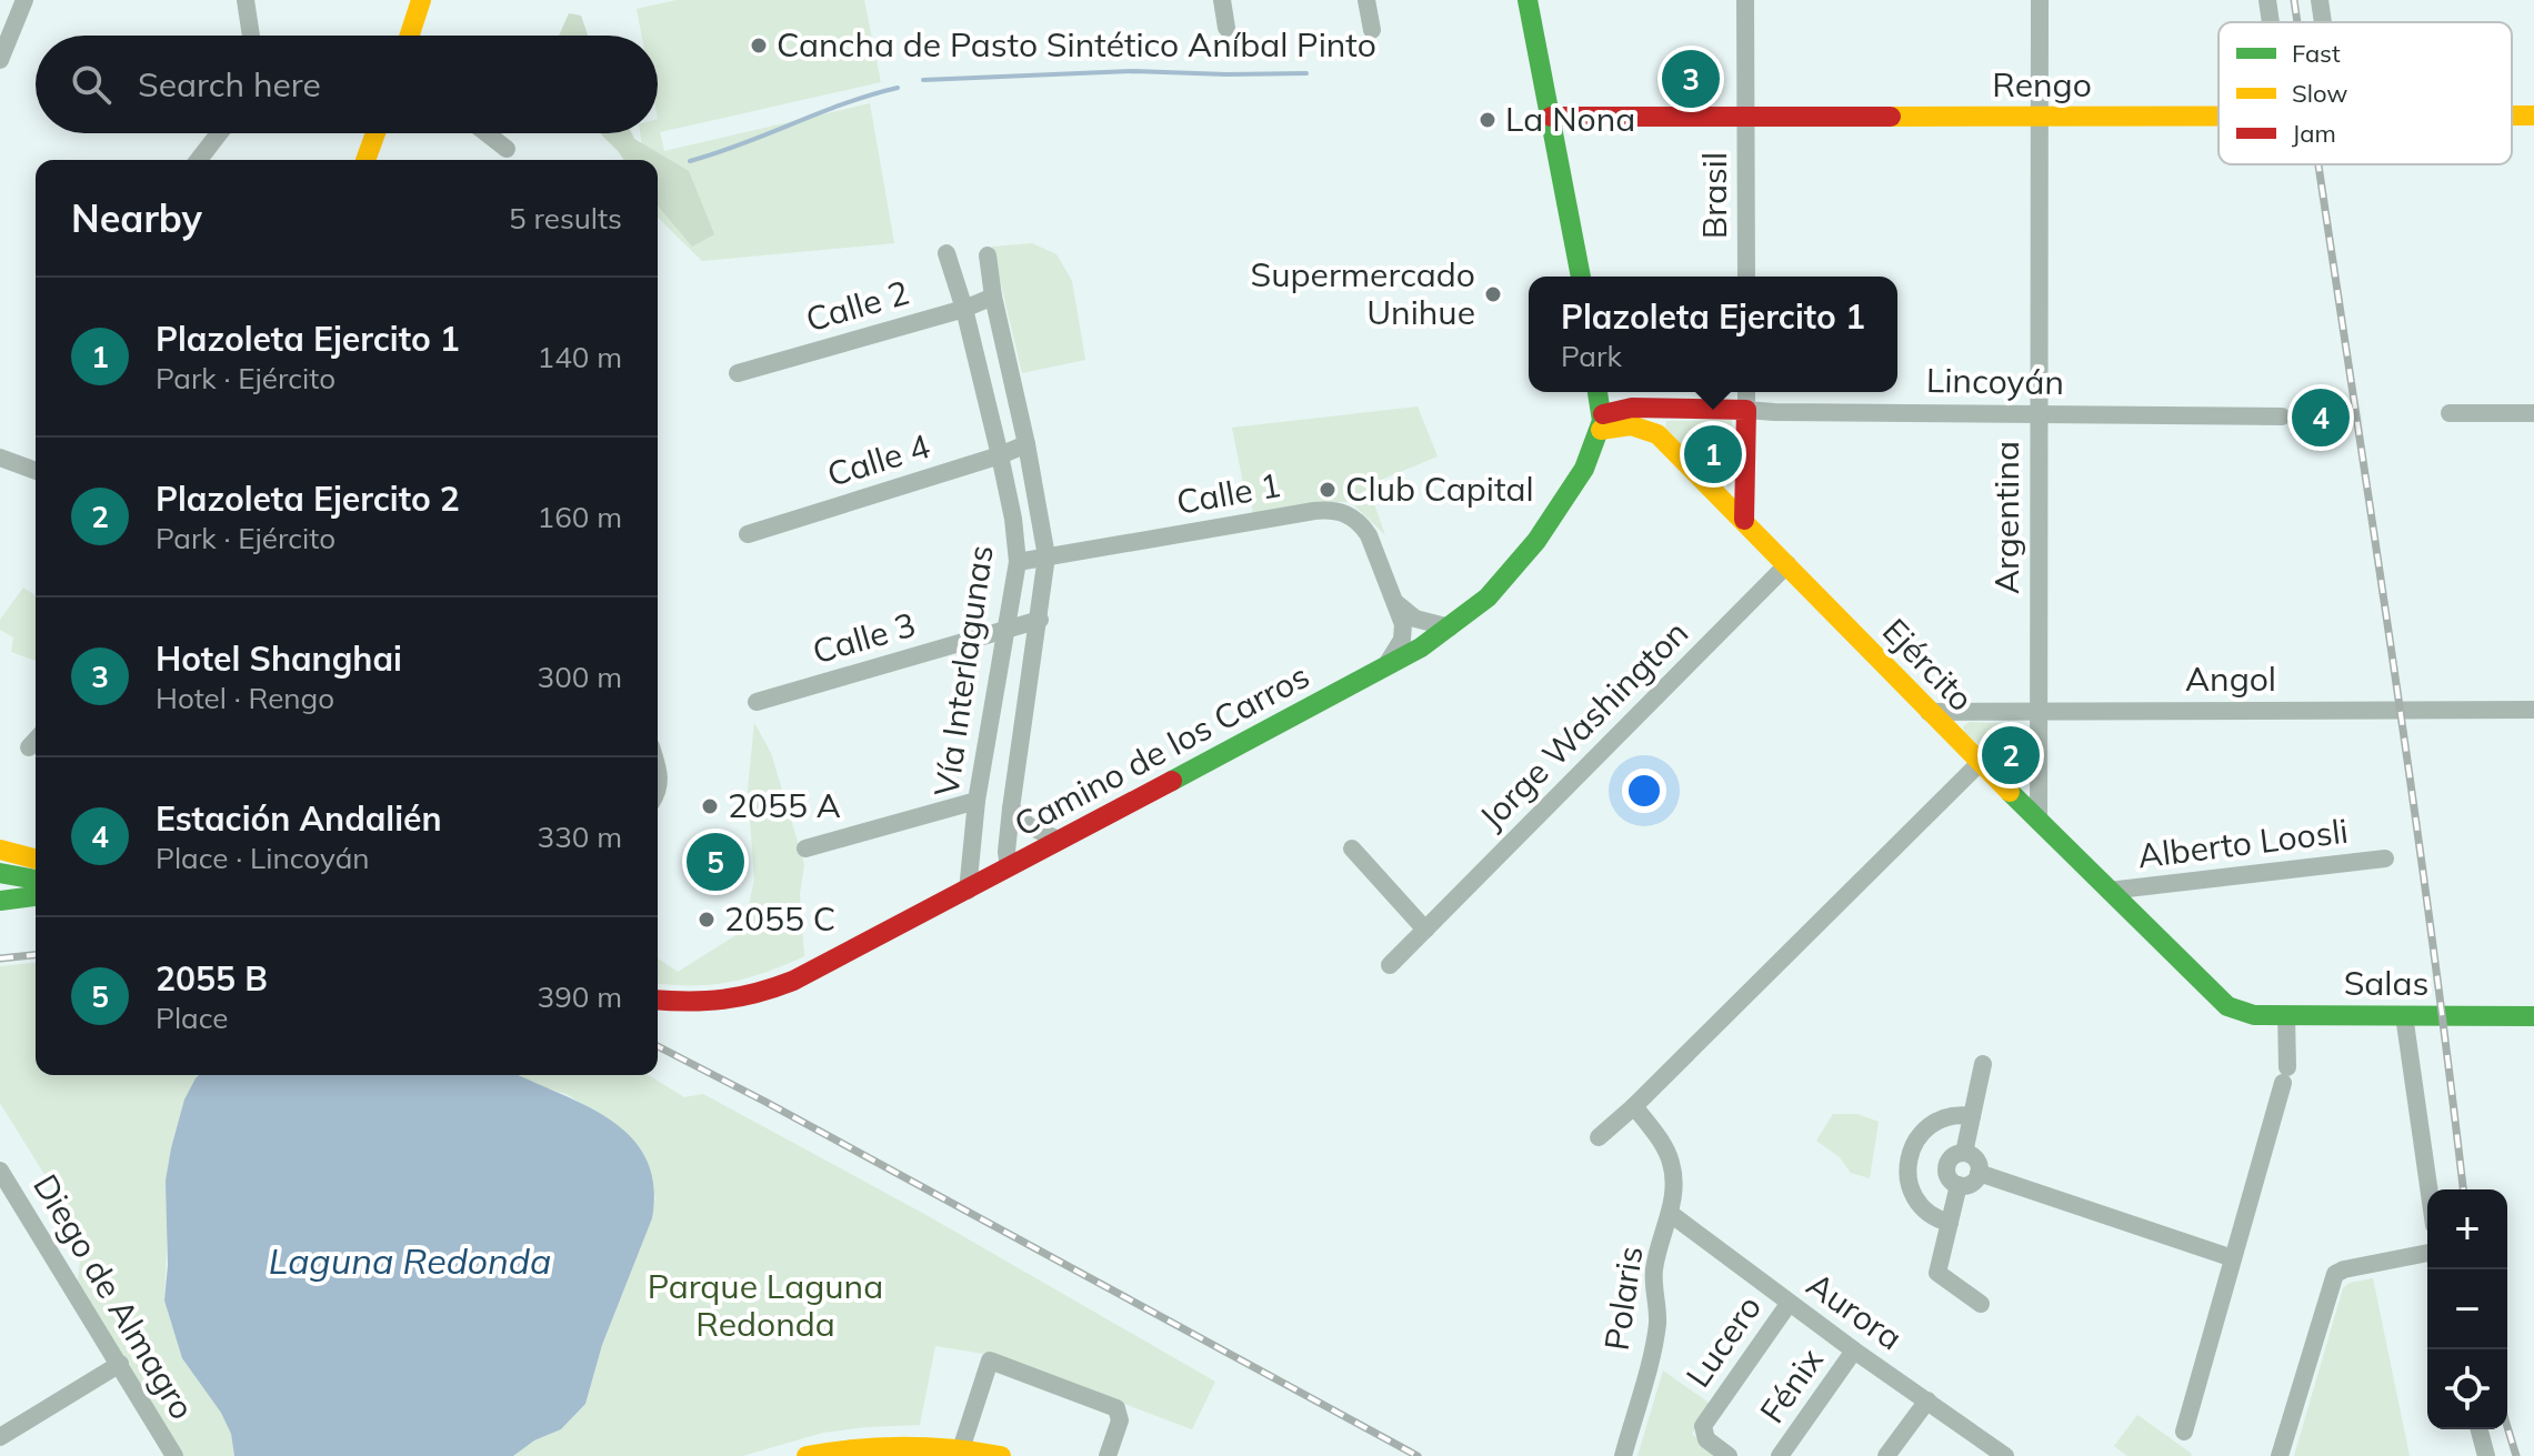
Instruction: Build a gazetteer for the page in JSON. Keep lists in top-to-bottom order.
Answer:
{
  "streets": {
    "main road": [
      "Rengo",
      "Lincoyán",
      "Ejército",
      "Camino de los Carros",
      "Salas"
    ],
    "street": [
      "Brasil",
      "Calle 2",
      "Calle 4",
      "Calle 1",
      "Argentina",
      "Calle 3",
      "Vía Interlagunas",
      "Angol",
      "Jorge Washington",
      "Alberto Loosli",
      "Diego de Almagro",
      "Polaris",
      "Aurora",
      "Lucero",
      "Fénix"
    ]
  },
  "crossings": [
    ["Rengo", "Brasil"],
    ["Rengo", "Argentina"],
    ["Calle 2", "Vía Interlagunas"],
    ["Lincoyán", "Argentina"],
    ["Lincoyán", "Ejército"],
    ["Lincoyán", "Camino de los Carros"],
    ["Calle 4", "Vía Interlagunas"],
    ["Calle 1", "Vía Interlagunas"],
    ["Calle 1", "Camino de los Carros"],
    ["Argentina", "Ejército"],
    ["Argentina", "Angol"],
    ["Calle 3", "Vía Interlagunas"],
    ["Ejército", "Angol"],
    ["Ejército", "Jorge Washington"],
    ["Ejército", "Camino de los Carros"],
    ["Ejército", "Alberto Loosli"],
    ["Ejército", "Salas"],
    ["Vía Interlagunas", "Camino de los Carros"],
    ["Polaris", "Aurora"],
    ["Aurora", "Lucero"],
    ["Aurora", "Fénix"]
  ],
  "water": ["Laguna Redonda"],
  "parks": ["Parque Laguna Redonda"],
  "places": [
    "Cancha de Pasto Sintético Aníbal Pinto",
    "La Nona",
    "Supermercado Unihue",
    "Club Capital",
    "2055 A",
    "2055 C"
  ],
  "legend": ["Fast", "Slow", "Jam"],
  "page": {
    "search": "Search here",
    "pins": [
      "3",
      "4",
      "1",
      "2",
      "5"
    ],
    "heading": ["Nearby", "5 results"],
    "list": [
      {
        "mark": "1",
        "name": "Plazoleta Ejercito 1",
        "note": "Park · Ejército",
        "value": "140 m"
      },
      {
        "mark": "2",
        "name": "Plazoleta Ejercito 2",
        "note": "Park · Ejército",
        "value": "160 m"
      },
      {
        "mark": "3",
        "name": "Hotel Shanghai",
        "note": "Hotel · Rengo",
        "value": "300 m"
      },
      {
        "mark": "4",
        "name": "Estación Andalién",
        "note": "Place · Lincoyán",
        "value": "330 m"
      },
      {
        "mark": "5",
        "name": "2055 B",
        "note": "Place",
        "value": "390 m"
      }
    ],
    "popup": ["Plazoleta Ejercito 1", "Park"],
    "map_buttons": ["+", "−"]
  }
}
